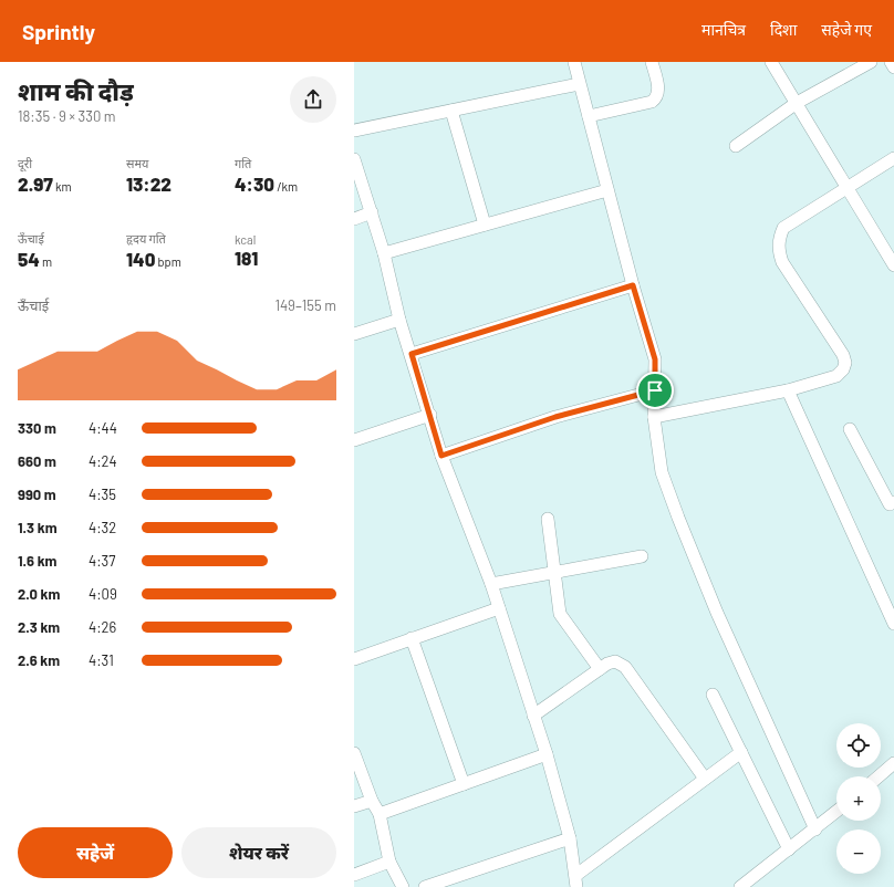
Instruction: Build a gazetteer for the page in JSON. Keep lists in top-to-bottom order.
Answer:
{
  "page": {
    "header": "Sprintly",
    "nav": ["मानचित्र", "दिशा", "सहेजे गए"],
    "heading": ["शाम की दौड़", "18:35 · 9 × 330 m"],
    "stats": [
      ["दूरी", "2.97 km"],
      ["समय", "13:22"],
      ["गति", "4:30 /km"],
      ["ऊँचाई", "54 m"],
      ["हृदय गति", "140 bpm"],
      ["kcal", "181"]
    ],
    "chart": ["ऊँचाई", "149–155 m"],
    "list": [
      {
        "name": "330 m",
        "note": "4:44"
      },
      {
        "name": "660 m",
        "note": "4:24"
      },
      {
        "name": "990 m",
        "note": "4:35"
      },
      {
        "name": "1.3 km",
        "note": "4:32"
      },
      {
        "name": "1.6 km",
        "note": "4:37"
      },
      {
        "name": "2.0 km",
        "note": "4:09"
      },
      {
        "name": "2.3 km",
        "note": "4:26"
      },
      {
        "name": "2.6 km",
        "note": "4:31"
      }
    ],
    "map_buttons": ["+", "−"],
    "buttons": ["सहेजें", "शेयर करें"]
  }
}
